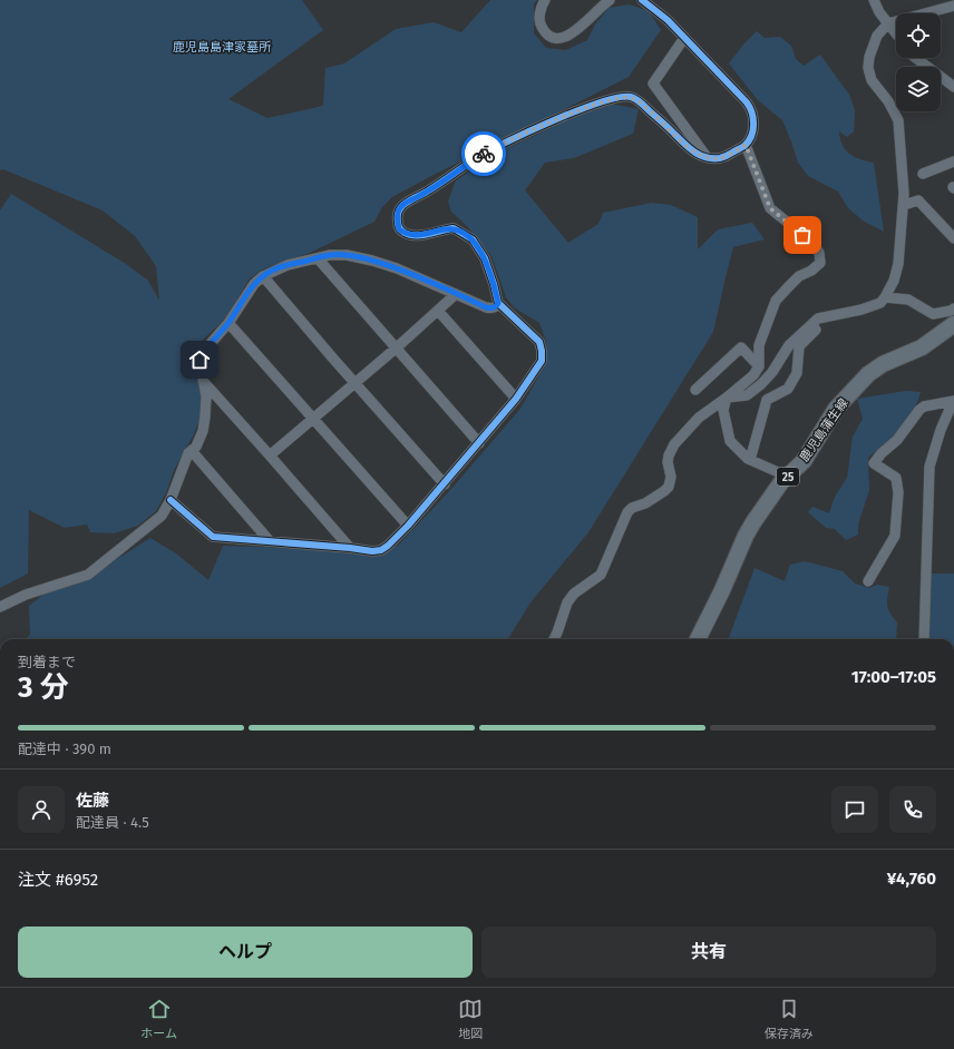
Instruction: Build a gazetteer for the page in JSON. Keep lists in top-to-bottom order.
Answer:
{
  "streets": {
    "main road": ["鹿児島蒲生線", "25"]
  },
  "parks": ["鹿児島島津家墓所"],
  "page": {
    "heading": ["3 分", "到着まで", "17:00–17:05"],
    "panel": [
      "佐藤",
      "配達員 · 4.5",
      "注文 #6952",
      "¥4,760"
    ],
    "bar": "配達中 · 390 m",
    "buttons": ["ヘルプ", "共有"],
    "tabs": ["ホーム", "地図", "保存済み"]
  }
}
